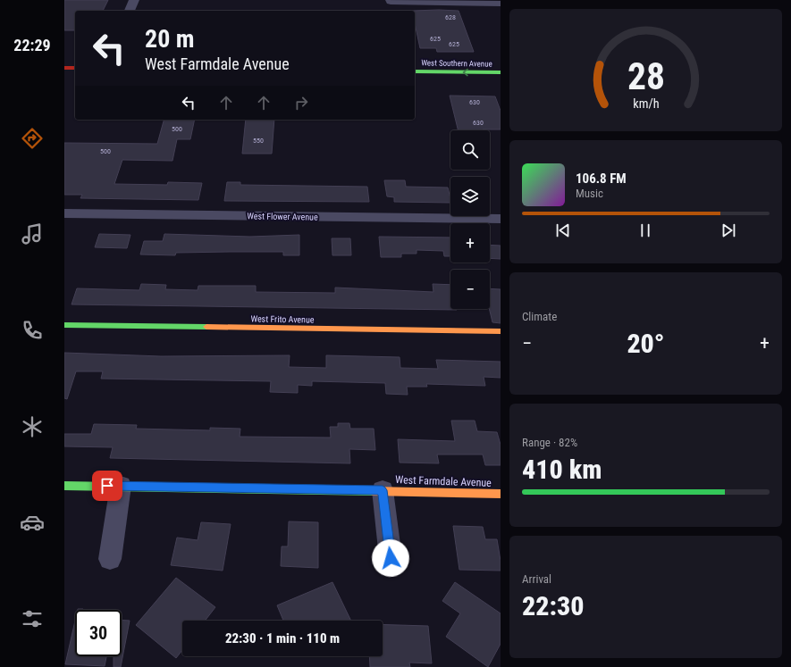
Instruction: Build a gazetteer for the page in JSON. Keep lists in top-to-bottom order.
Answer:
{
  "streets": {
    "street": [
      "West Southern Avenue",
      "West Flower Avenue",
      "West Frito Avenue",
      "West Farmdale Avenue"
    ]
  },
  "house_numbers": [
    "628",
    "625",
    "625",
    "630",
    "630",
    "500",
    "550",
    "500"
  ],
  "page": {
    "tabs": "22:29",
    "turn": ["20 m", "West Farmdale Avenue"],
    "map_buttons": ["+", "−"],
    "song": ["106.8 FM", "Music"],
    "tile": [
      "Climate",
      ["Range · 82%", "410 km"],
      ["Arrival", "22:30"]
    ],
    "heat": ["−", "20°", "+"],
    "limit": "30",
    "trip": "22:30 · 1 min · 110 m",
    "gauge": ["28", "km/h"]
  }
}
